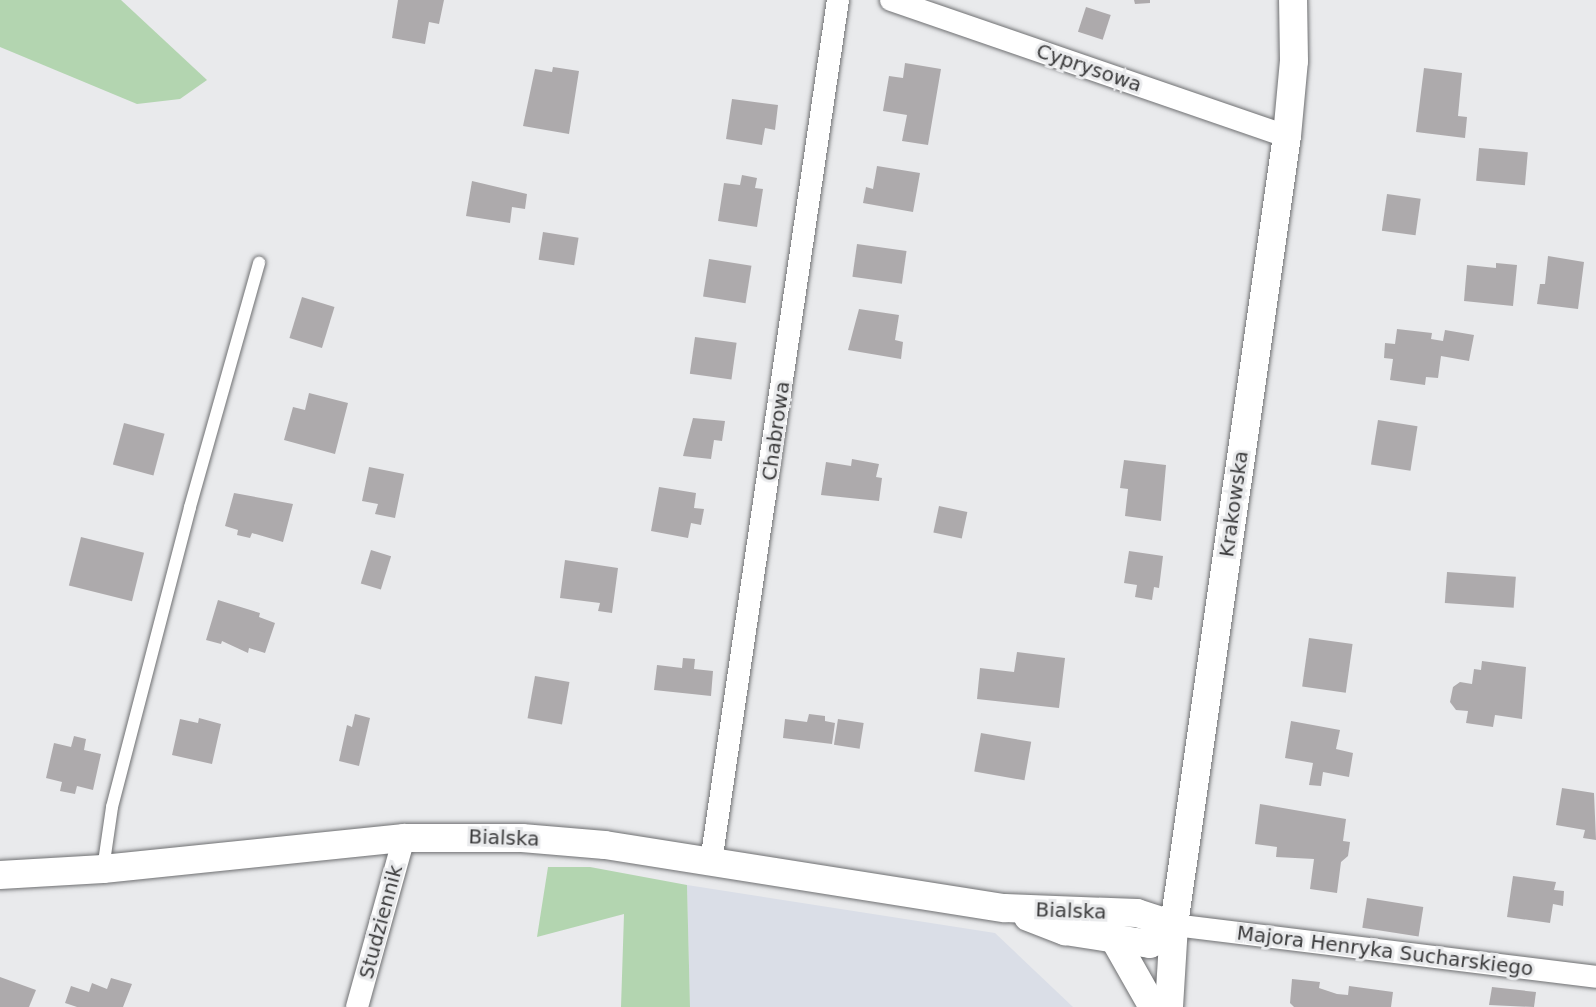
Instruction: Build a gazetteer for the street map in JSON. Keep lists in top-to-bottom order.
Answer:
{
  "streets": {
    "street": [
      "Cyprysowa",
      "Chabrowa",
      "Krakowska",
      "Bialska",
      "Studziennik",
      "Majora Henryka Sucharskiego"
    ]
  },
  "crossings": [
    ["Cyprysowa", "Krakowska"],
    ["Chabrowa", "Bialska"],
    ["Krakowska", "Bialska"],
    ["Krakowska", "Majora Henryka Sucharskiego"],
    ["Bialska", "Studziennik"],
    ["Bialska", "Majora Henryka Sucharskiego"]
  ]
}
